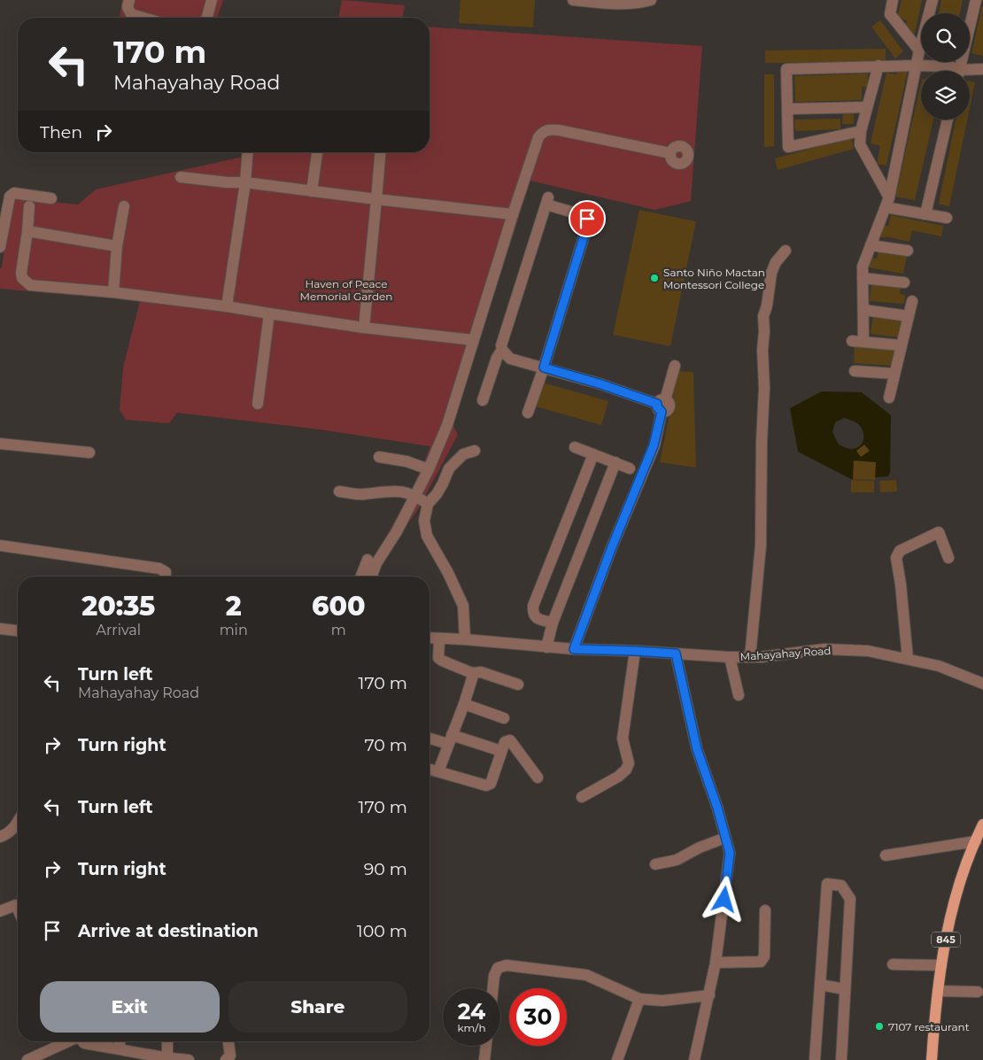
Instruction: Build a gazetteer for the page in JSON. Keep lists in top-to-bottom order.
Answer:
{
  "streets": {
    "main road": ["845"],
    "street": ["Mahayahay Road"]
  },
  "parks": ["Haven of Peace Memorial Garden"],
  "places": ["Santo Niño Mactan Montessori College", "7107 restaurant"],
  "page": {
    "turn": ["170 m", "Mahayahay Road"],
    "then": "Then",
    "eta": [
      "20:35",
      "Arrival",
      "2",
      "min",
      "600",
      "m"
    ],
    "list": [
      {
        "name": "Turn left",
        "note": "Mahayahay Road",
        "value": "170 m"
      },
      {
        "name": "Turn right",
        "value": "70 m"
      },
      {
        "name": "Turn left",
        "value": "170 m"
      },
      {
        "name": "Turn right",
        "value": "90 m"
      },
      {
        "name": "Arrive at destination",
        "value": "100 m"
      }
    ],
    "buttons": ["Exit", "Share"],
    "speed": "24 km/h",
    "limit": "30"
  }
}
